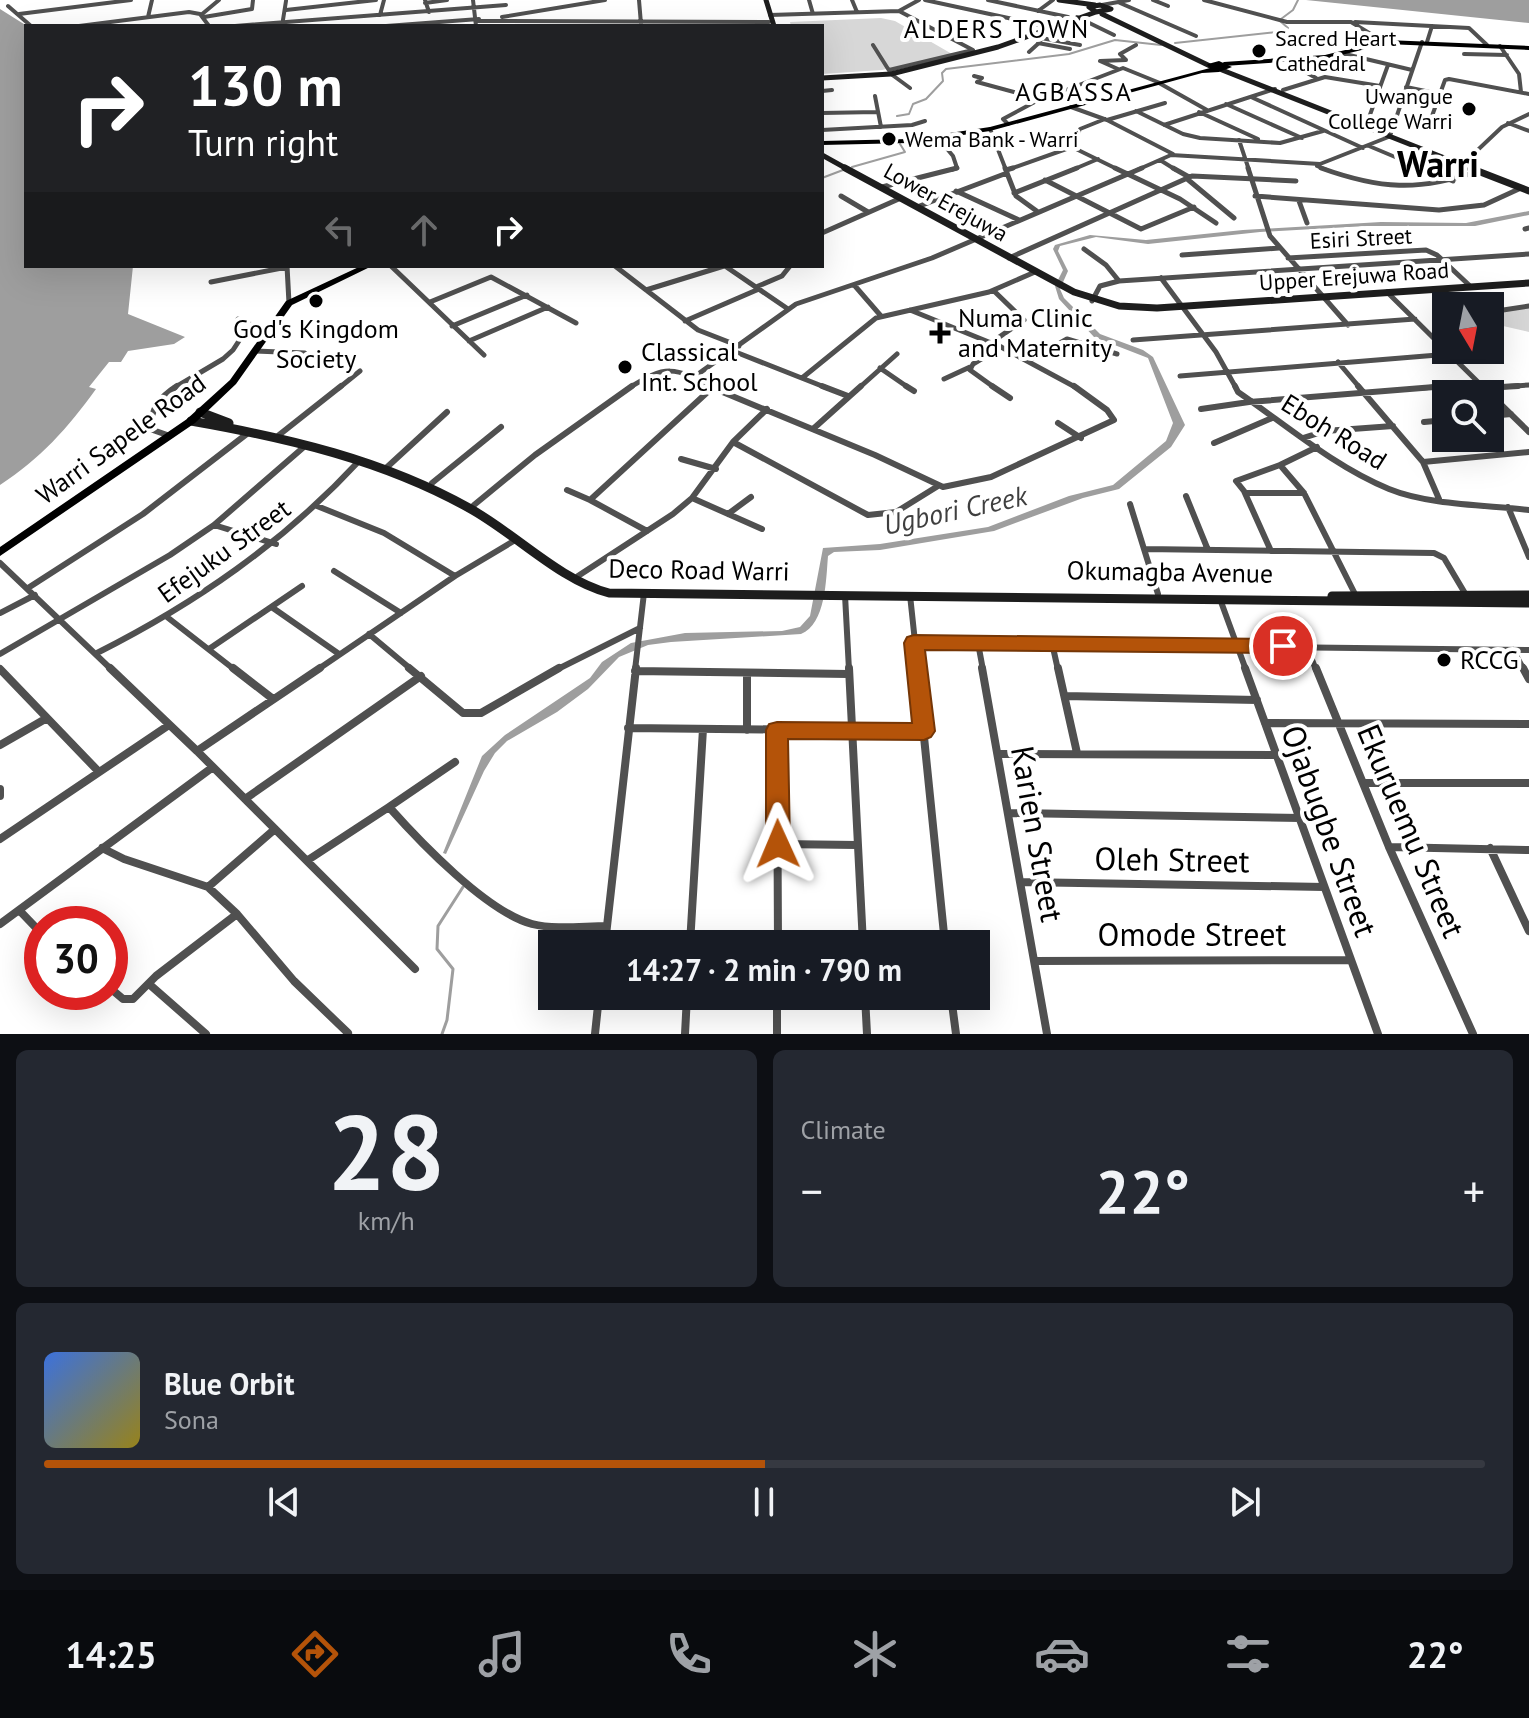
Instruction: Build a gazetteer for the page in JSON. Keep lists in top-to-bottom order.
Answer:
{
  "streets": {
    "highway": ["Warri Sapele Road"],
    "main road": [
      "Lower Erejuwa",
      "Upper Erejuwa Road",
      "Deco Road Warri",
      "Okumagba Avenue"
    ],
    "street": [
      "Esiri Street",
      "Eboh Road",
      "Efejuku Street",
      "Ojabugbe Street",
      "Ekuruemu Street",
      "Karien Street",
      "Oleh Street",
      "Omode Street"
    ]
  },
  "crossings": [
    ["Lower Erejuwa", "Upper Erejuwa Road"],
    ["Esiri Street", "Upper Erejuwa Road"],
    ["Upper Erejuwa Road", "Eboh Road"],
    ["Warri Sapele Road", "Deco Road Warri"],
    ["Efejuku Street", "Deco Road Warri"],
    ["Deco Road Warri", "Okumagba Avenue"],
    ["Okumagba Avenue", "Ojabugbe Street"],
    ["Ojabugbe Street", "Oleh Street"],
    ["Ojabugbe Street", "Omode Street"],
    ["Karien Street", "Oleh Street"],
    ["Karien Street", "Omode Street"]
  ],
  "districts": ["ALDERS TOWN", "AGBASSA", "Warri"],
  "water": ["Ugbori Creek"],
  "places": {
    "other": [
      "Sacred Heart Cathedral",
      "Uwangue College Warri",
      "Wema Bank - Warri",
      "God's Kingdom Society",
      "Classical Int. School",
      "RCCG"
    ],
    "health": ["Numa Clinic and Maternity"]
  },
  "north": "bottom",
  "page": {
    "turn": ["130 m", "Turn right"],
    "limit": "30",
    "trip": "14:27 · 2 min · 790 m",
    "tile": [
      ["28", "km/h"],
      "Climate"
    ],
    "heat": ["−", "22°", "+"],
    "song": ["Blue Orbit", "Sona"],
    "tabs": ["14:25", "22°"]
  }
}
